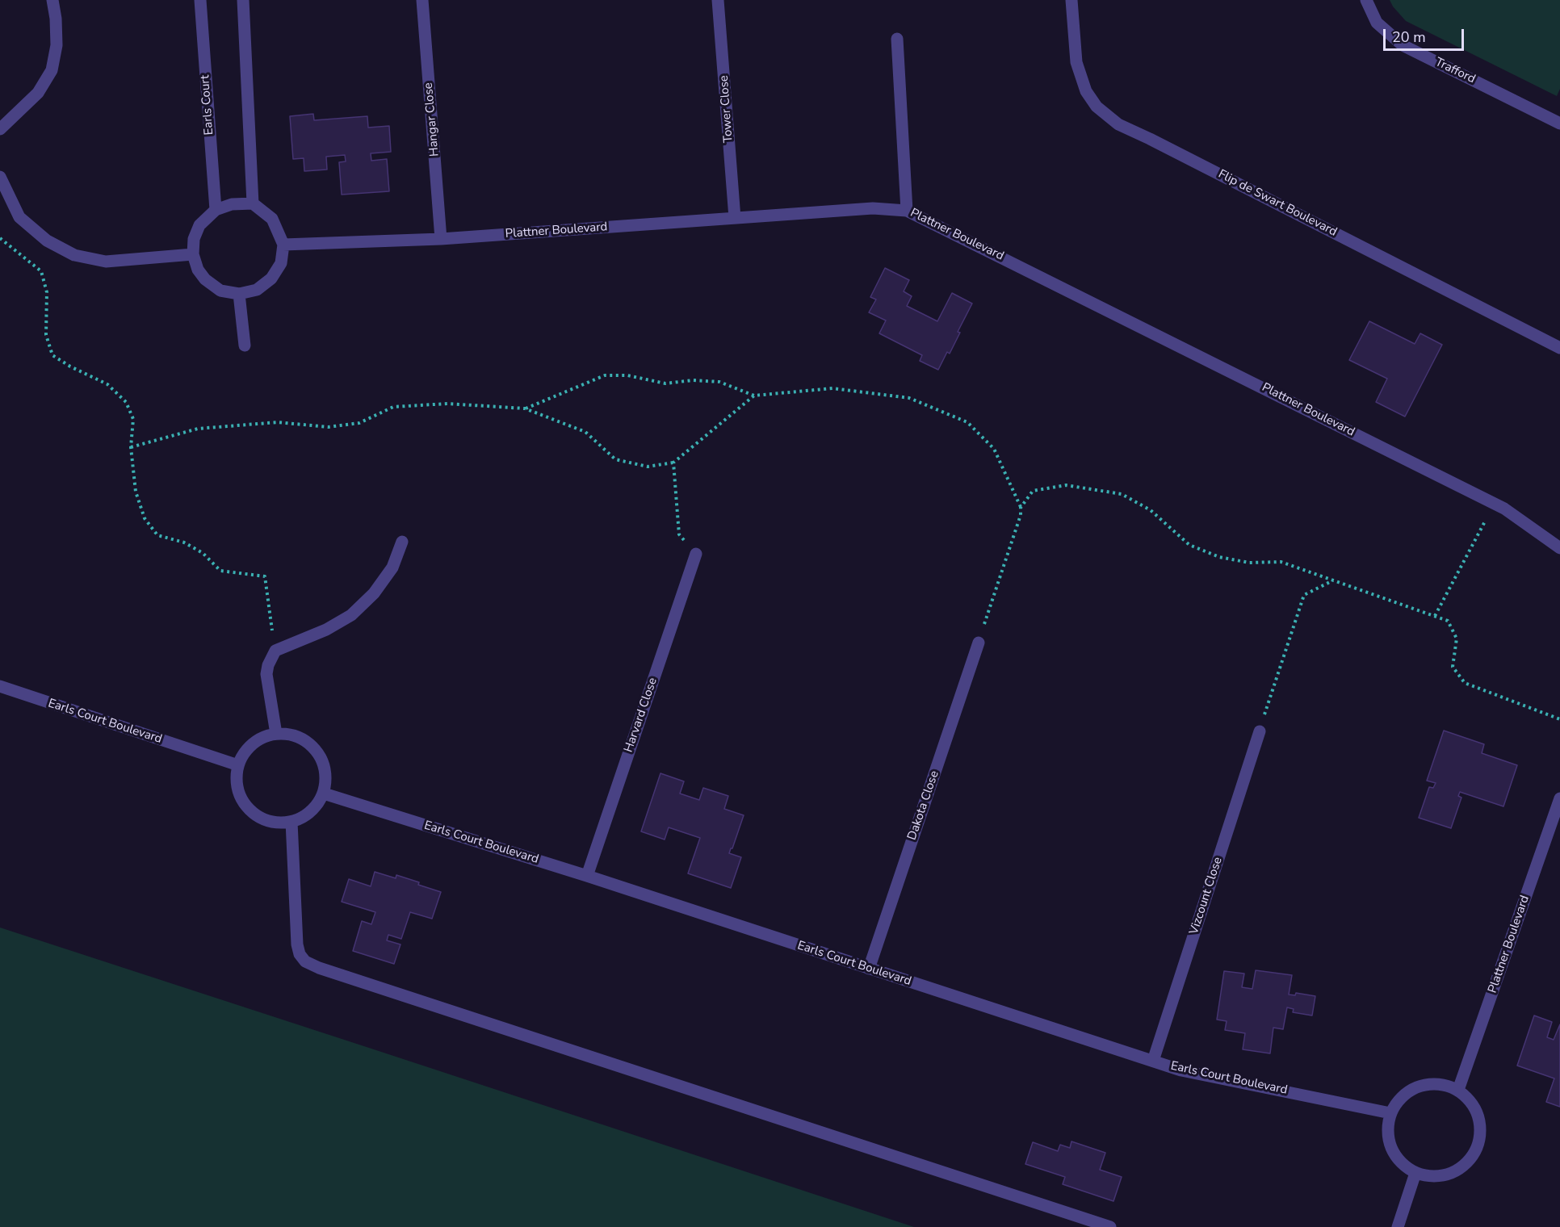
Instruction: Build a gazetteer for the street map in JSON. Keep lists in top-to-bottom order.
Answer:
{
  "streets": {
    "street": [
      "Trafford",
      "Earls Court",
      "Tower Close",
      "Hangar Close",
      "Flip de Swart Boulevard",
      "Plattner Boulevard",
      "Harvard Close",
      "Earls Court Boulevard",
      "Dakota Close",
      "Vizcount Close"
    ]
  },
  "crossings": [
    ["Earls Court", "Plattner Boulevard"],
    ["Tower Close", "Plattner Boulevard"],
    ["Hangar Close", "Plattner Boulevard"],
    ["Plattner Boulevard", "Earls Court Boulevard"],
    ["Harvard Close", "Earls Court Boulevard"],
    ["Earls Court Boulevard", "Dakota Close"],
    ["Earls Court Boulevard", "Vizcount Close"]
  ],
  "scale_bar": "20 m"
}
